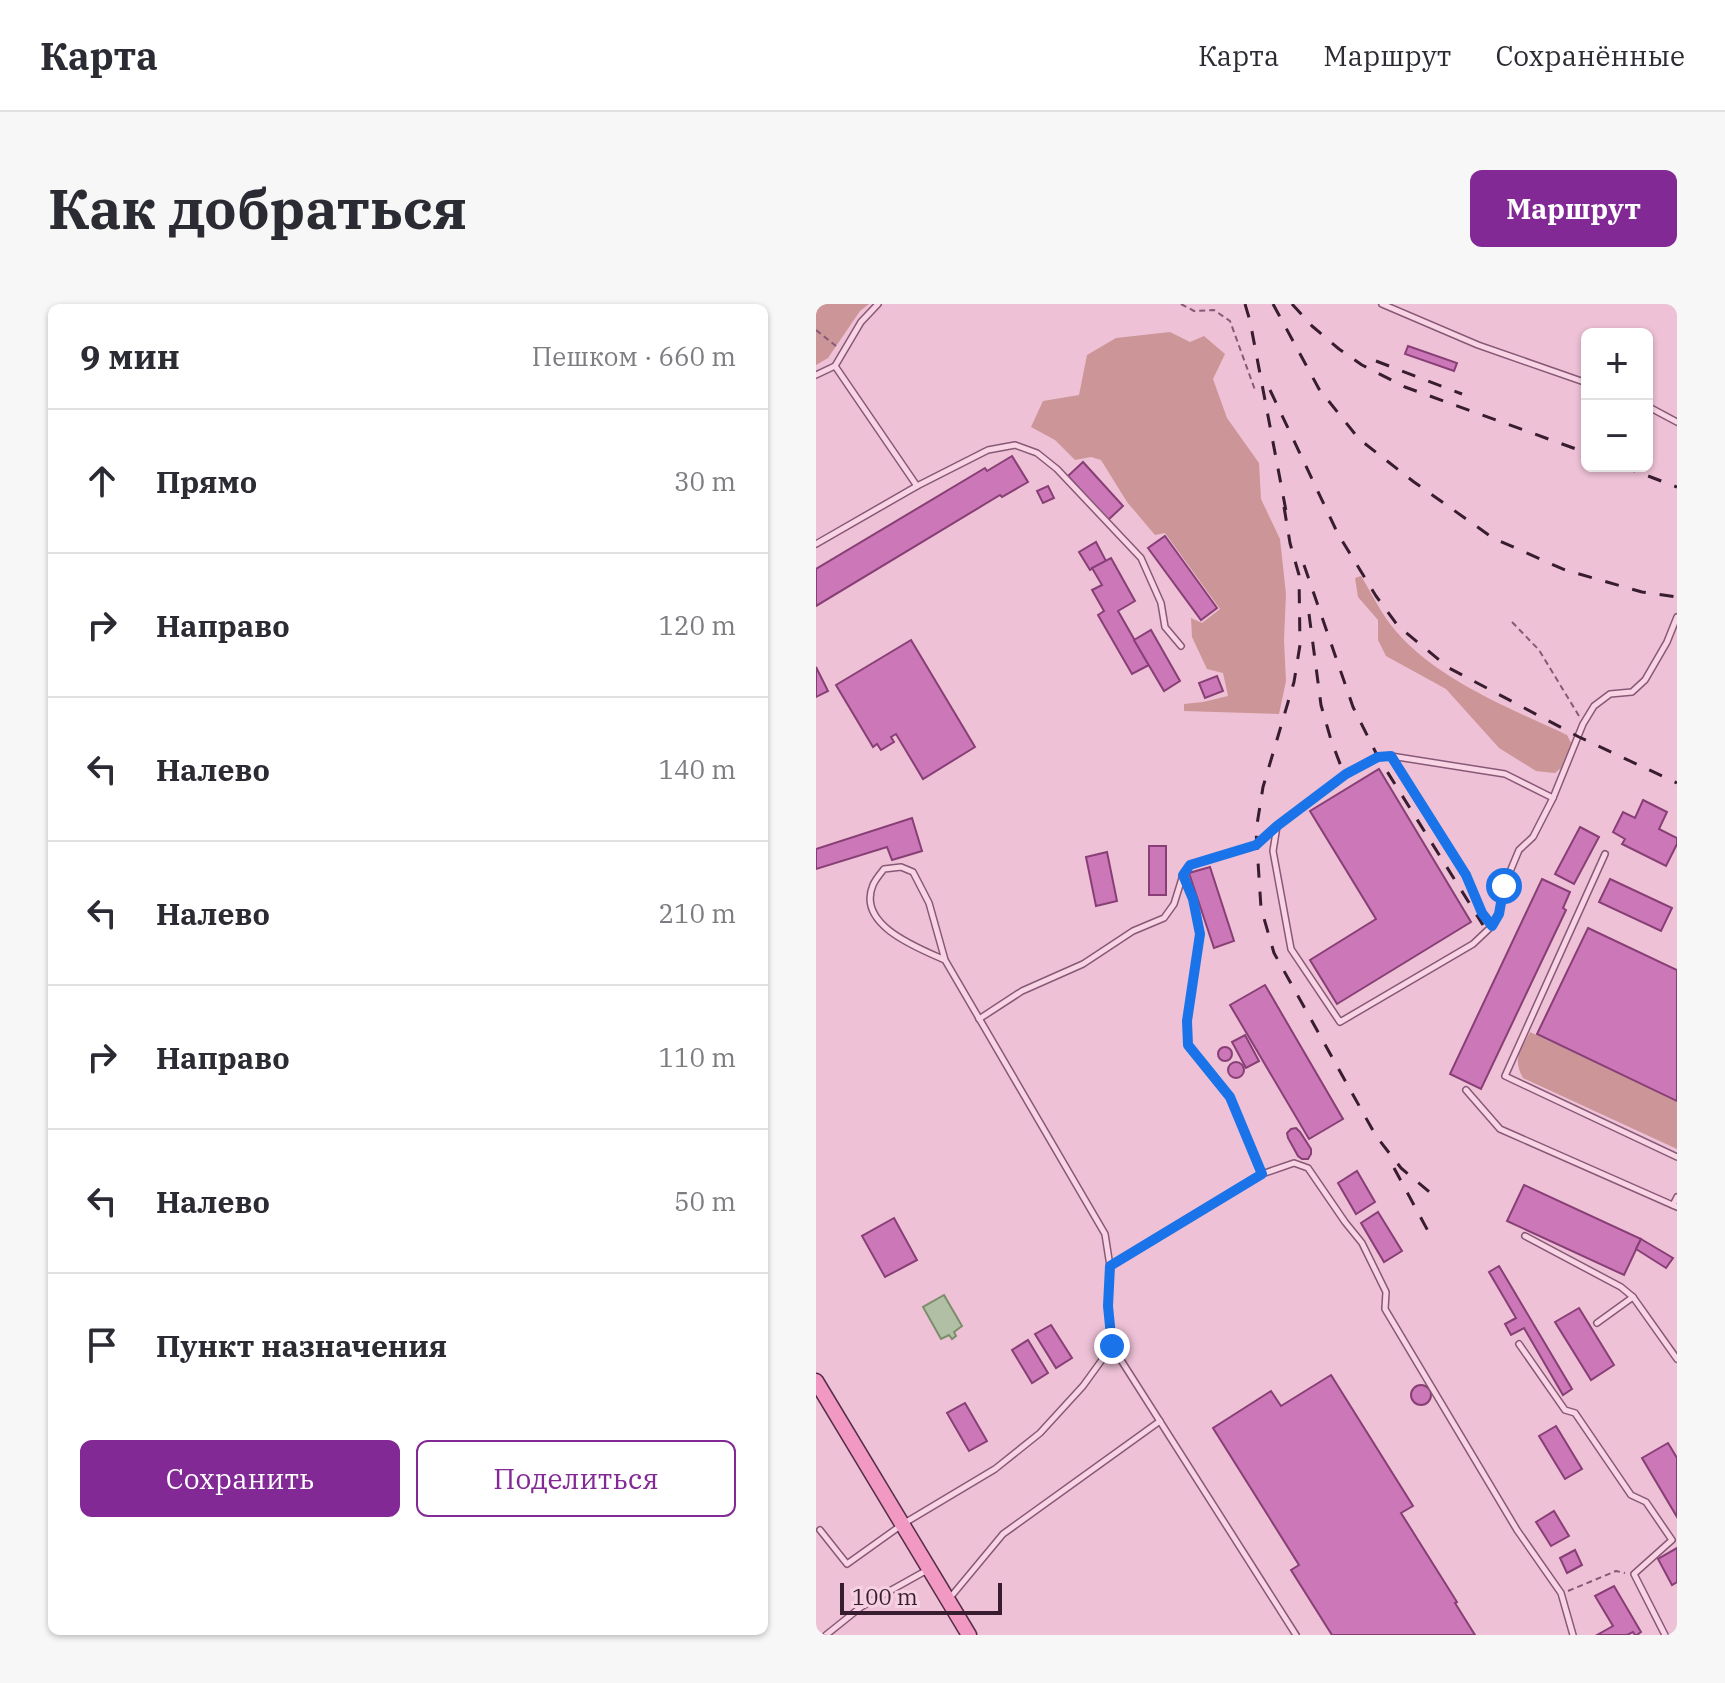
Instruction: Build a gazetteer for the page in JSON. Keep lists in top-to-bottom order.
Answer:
{
  "scale_bar": "100 m",
  "page": {
    "header": "Карта",
    "nav": ["Карта", "Маршрут", "Сохранённые"],
    "buttons": [
      "Маршрут",
      ["Сохранить", "Поделиться"]
    ],
    "title": "Как добраться",
    "heading": ["9 мин", "Пешком · 660 m"],
    "map_buttons": ["+", "−"],
    "list": [
      ["Прямо", "30 m"],
      ["Направо", "120 m"],
      ["Налево", "140 m"],
      ["Налево", "210 m"],
      ["Направо", "110 m"],
      ["Налево", "50 m"],
      "Пункт назначения"
    ],
    "scale": "100 m"
  }
}
